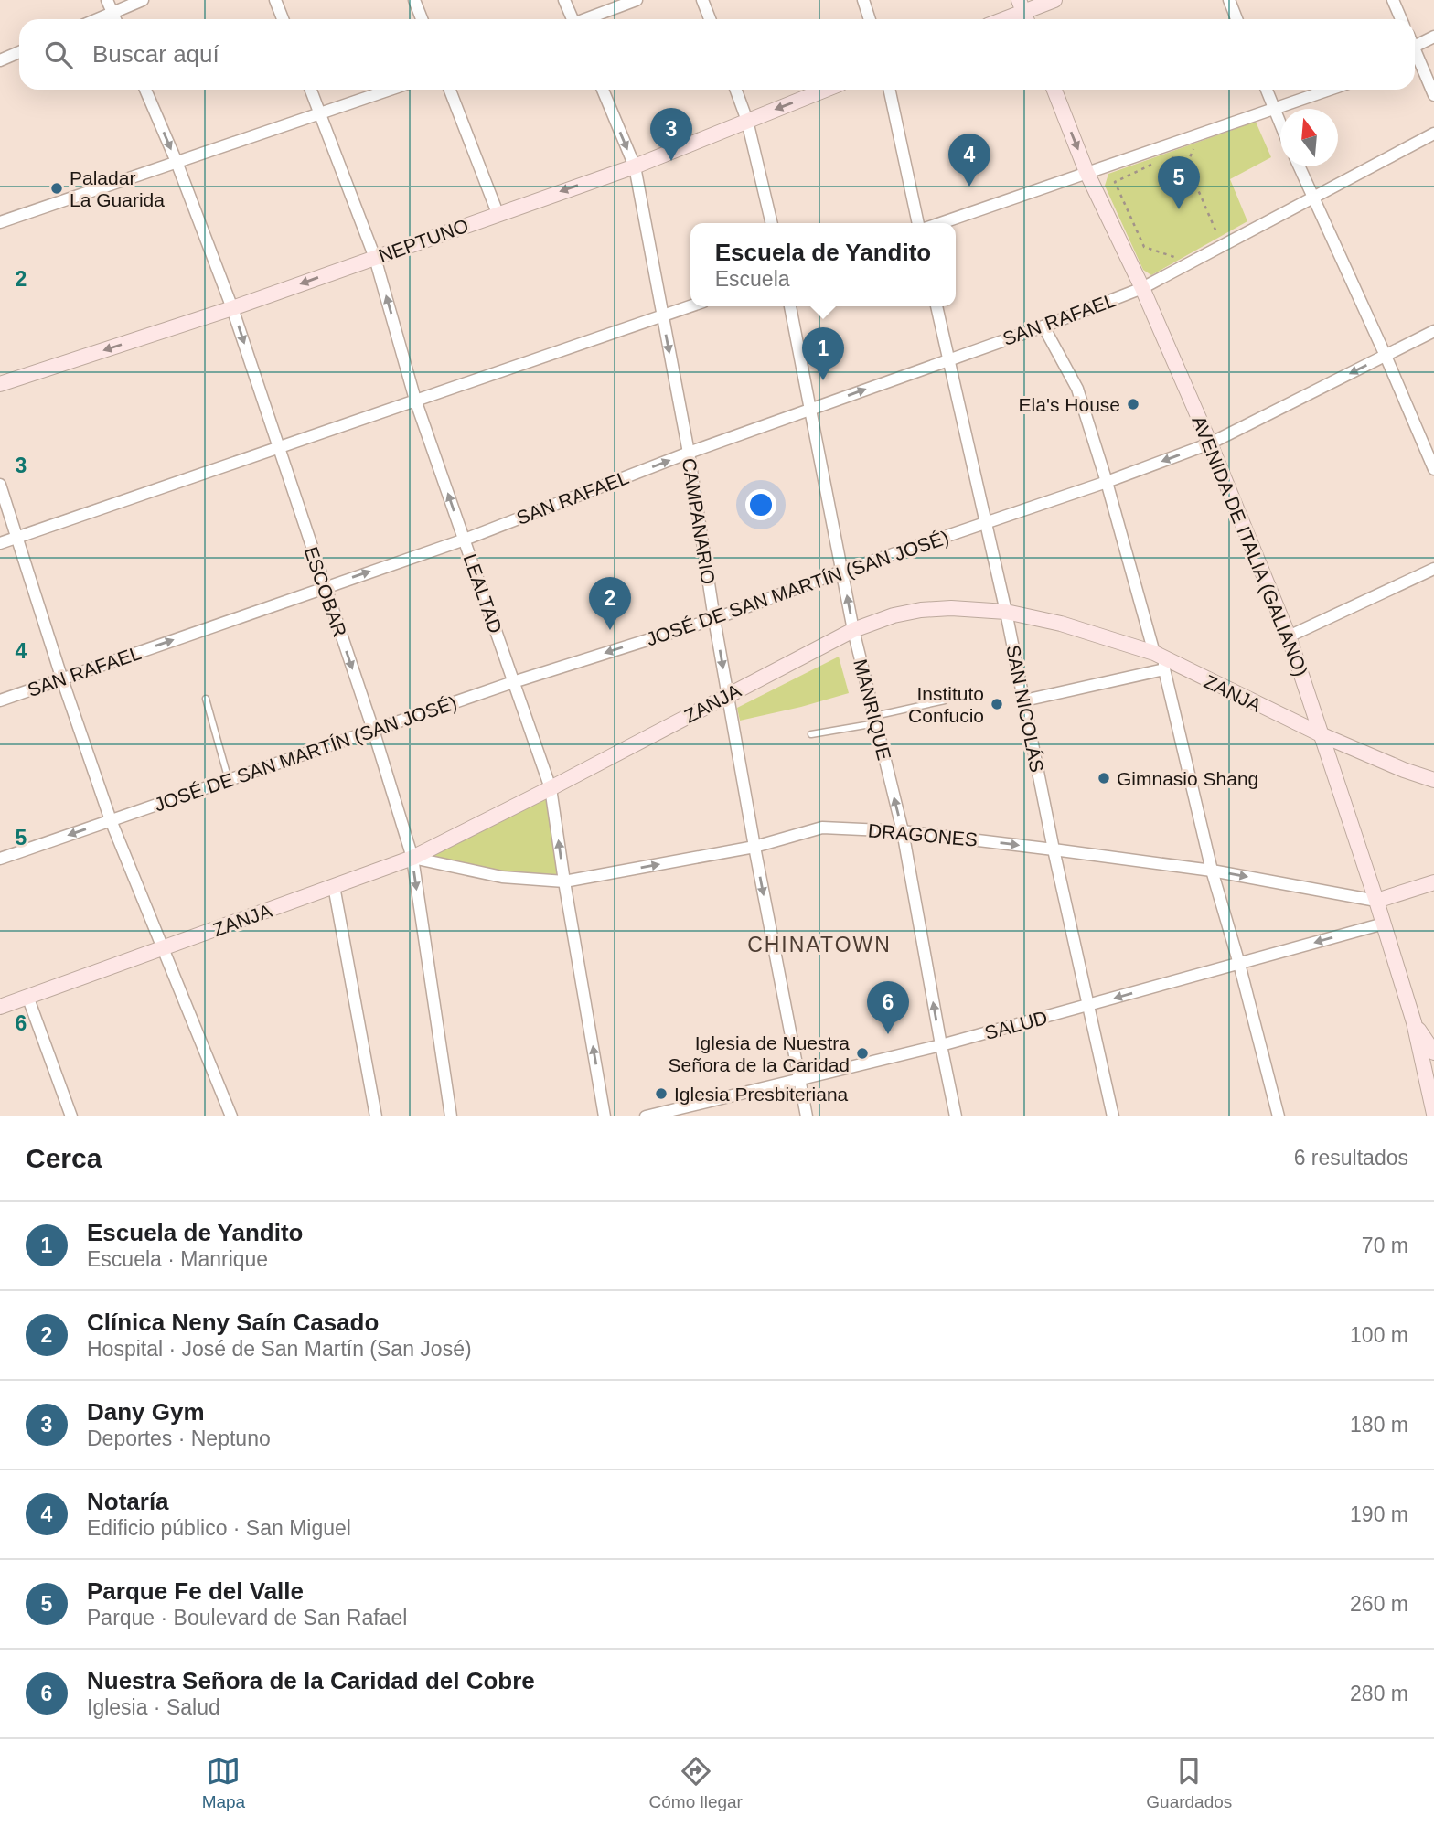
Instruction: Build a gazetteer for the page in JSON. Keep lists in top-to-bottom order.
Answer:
{
  "streets": {
    "main road": [
      "NEPTUNO",
      "AVENIDA DE ITALIA (GALIANO)",
      "ZANJA",
      "DRAGONES"
    ],
    "street": [
      "SAN RAFAEL",
      "CAMPANARIO",
      "JOSÉ DE SAN MARTÍN (SAN JOSÉ)",
      "ESCOBAR",
      "LEALTAD",
      "SAN NICOLÁS",
      "MANRIQUE",
      "SALUD"
    ]
  },
  "crossings": [
    ["NEPTUNO", "CAMPANARIO"],
    ["NEPTUNO", "ESCOBAR"],
    ["NEPTUNO", "LEALTAD"],
    ["SAN RAFAEL", "CAMPANARIO"],
    ["SAN RAFAEL", "AVENIDA DE ITALIA (GALIANO)"],
    ["SAN RAFAEL", "ESCOBAR"],
    ["SAN RAFAEL", "LEALTAD"],
    ["SAN RAFAEL", "SAN NICOLÁS"],
    ["SAN RAFAEL", "MANRIQUE"],
    ["CAMPANARIO", "JOSÉ DE SAN MARTÍN (SAN JOSÉ)"],
    ["CAMPANARIO", "ZANJA"],
    ["CAMPANARIO", "DRAGONES"],
    ["CAMPANARIO", "SALUD"],
    ["AVENIDA DE ITALIA (GALIANO)", "JOSÉ DE SAN MARTÍN (SAN JOSÉ)"],
    ["AVENIDA DE ITALIA (GALIANO)", "ZANJA"],
    ["AVENIDA DE ITALIA (GALIANO)", "DRAGONES"],
    ["AVENIDA DE ITALIA (GALIANO)", "SALUD"],
    ["JOSÉ DE SAN MARTÍN (SAN JOSÉ)", "ESCOBAR"],
    ["JOSÉ DE SAN MARTÍN (SAN JOSÉ)", "LEALTAD"],
    ["JOSÉ DE SAN MARTÍN (SAN JOSÉ)", "SAN NICOLÁS"],
    ["JOSÉ DE SAN MARTÍN (SAN JOSÉ)", "MANRIQUE"],
    ["ESCOBAR", "ZANJA"],
    ["ESCOBAR", "DRAGONES"],
    ["LEALTAD", "ZANJA"],
    ["LEALTAD", "DRAGONES"],
    ["ZANJA", "SAN NICOLÁS"],
    ["ZANJA", "MANRIQUE"],
    ["ZANJA", "DRAGONES"],
    ["SAN NICOLÁS", "DRAGONES"],
    ["SAN NICOLÁS", "SALUD"],
    ["MANRIQUE", "DRAGONES"],
    ["MANRIQUE", "SALUD"]
  ],
  "one_way": [
    "NEPTUNO",
    "SAN RAFAEL",
    "CAMPANARIO",
    "JOSÉ DE SAN MARTÍN (SAN JOSÉ)",
    "LEALTAD",
    "MANRIQUE",
    "DRAGONES",
    "SALUD"
  ],
  "districts": ["CHINATOWN"],
  "places": [
    "Paladar La Guarida",
    "Ela's House",
    "Instituto Confucio",
    "Gimnasio Shang",
    "Iglesia de Nuestra Señora de la Caridad",
    "Iglesia Presbiteriana"
  ],
  "north": "top",
  "page": {
    "search": "Buscar aquí",
    "pins": [
      "3",
      "4",
      "5",
      "1",
      "2",
      "6"
    ],
    "popup": ["Escuela de Yandito", "Escuela"],
    "heading": ["Cerca", "6 resultados"],
    "list": [
      {
        "mark": "1",
        "name": "Escuela de Yandito",
        "note": "Escuela · Manrique",
        "value": "70 m"
      },
      {
        "mark": "2",
        "name": "Clínica Neny Saín Casado",
        "note": "Hospital · José de San Martín (San José)",
        "value": "100 m"
      },
      {
        "mark": "3",
        "name": "Dany Gym",
        "note": "Deportes · Neptuno",
        "value": "180 m"
      },
      {
        "mark": "4",
        "name": "Notaría",
        "note": "Edificio público · San Miguel",
        "value": "190 m"
      },
      {
        "mark": "5",
        "name": "Parque Fe del Valle",
        "note": "Parque · Boulevard de San Rafael",
        "value": "260 m"
      },
      {
        "mark": "6",
        "name": "Nuestra Señora de la Caridad del Cobre",
        "note": "Iglesia · Salud",
        "value": "280 m"
      }
    ],
    "nav": ["Mapa", "Cómo llegar", "Guardados"]
  },
  "grid": {
    "rows": [
      "2",
      "3",
      "4",
      "5",
      "6"
    ]
  }
}
